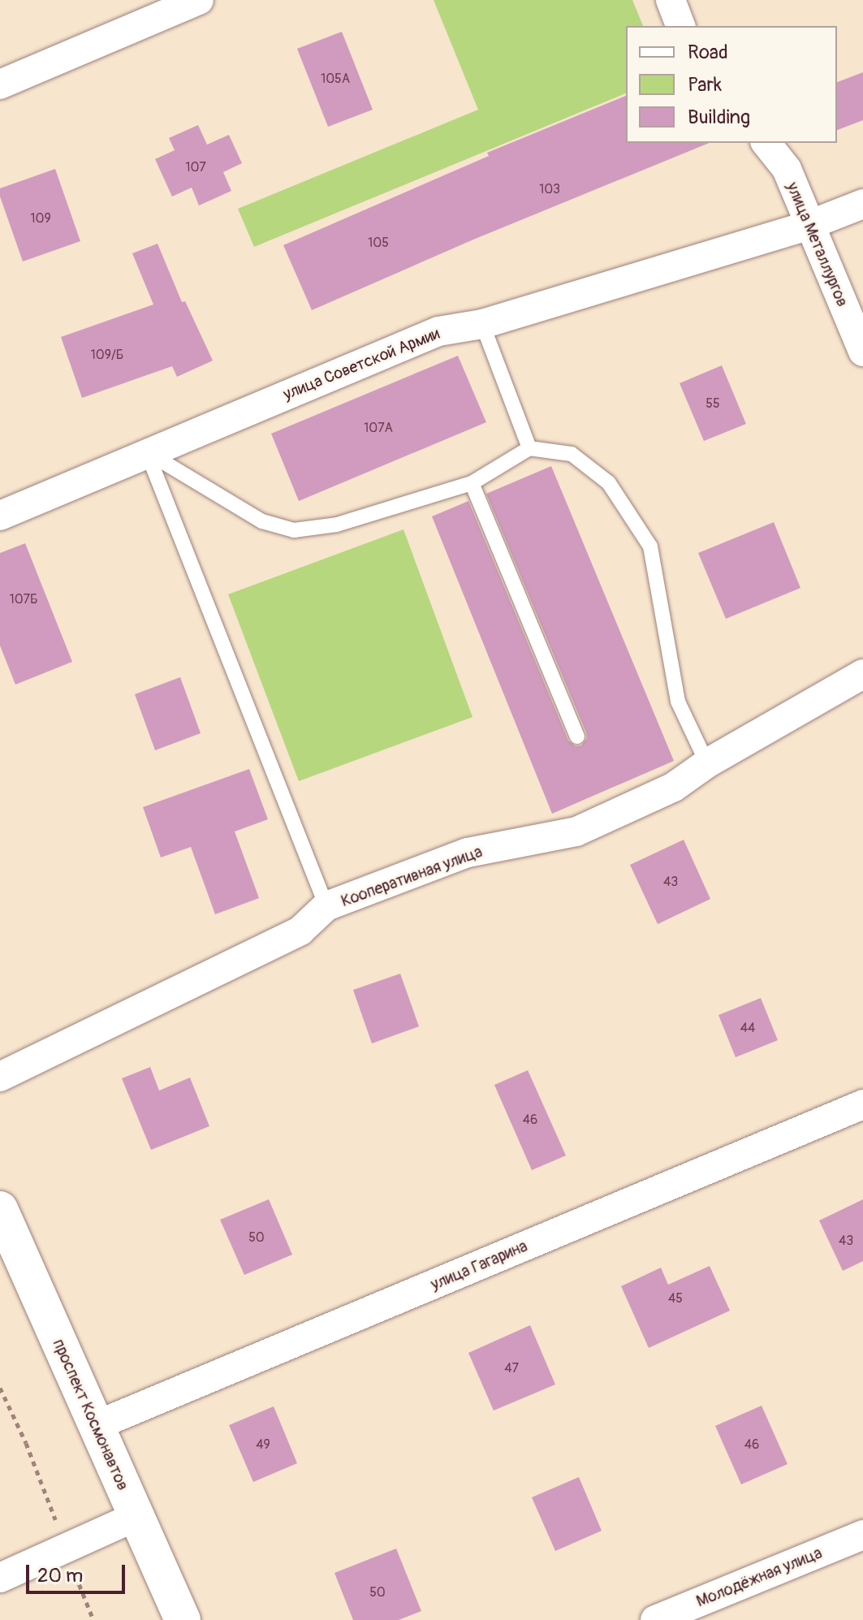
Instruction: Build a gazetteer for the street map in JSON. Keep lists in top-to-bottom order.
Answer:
{
  "streets": {
    "main road": ["проспект Космонавтов"],
    "street": [
      "улица Металлургов",
      "улица Советской Армии",
      "Кооперативная улица",
      "улица Гагарина",
      "Молодёжная улица"
    ]
  },
  "crossings": [
    ["улица Металлургов", "улица Советской Армии"],
    ["улица Гагарина", "проспект Космонавтов"]
  ],
  "house_numbers": [
    "105А",
    "107",
    "103",
    "109",
    "105",
    "109/Б",
    "55",
    "107А",
    "107Б",
    "43",
    "44",
    "46",
    "50",
    "43",
    "45",
    "47",
    "49",
    "46",
    "50"
  ],
  "legend": ["Road", "Park", "Building"],
  "scale_bar": "20 m"
}
